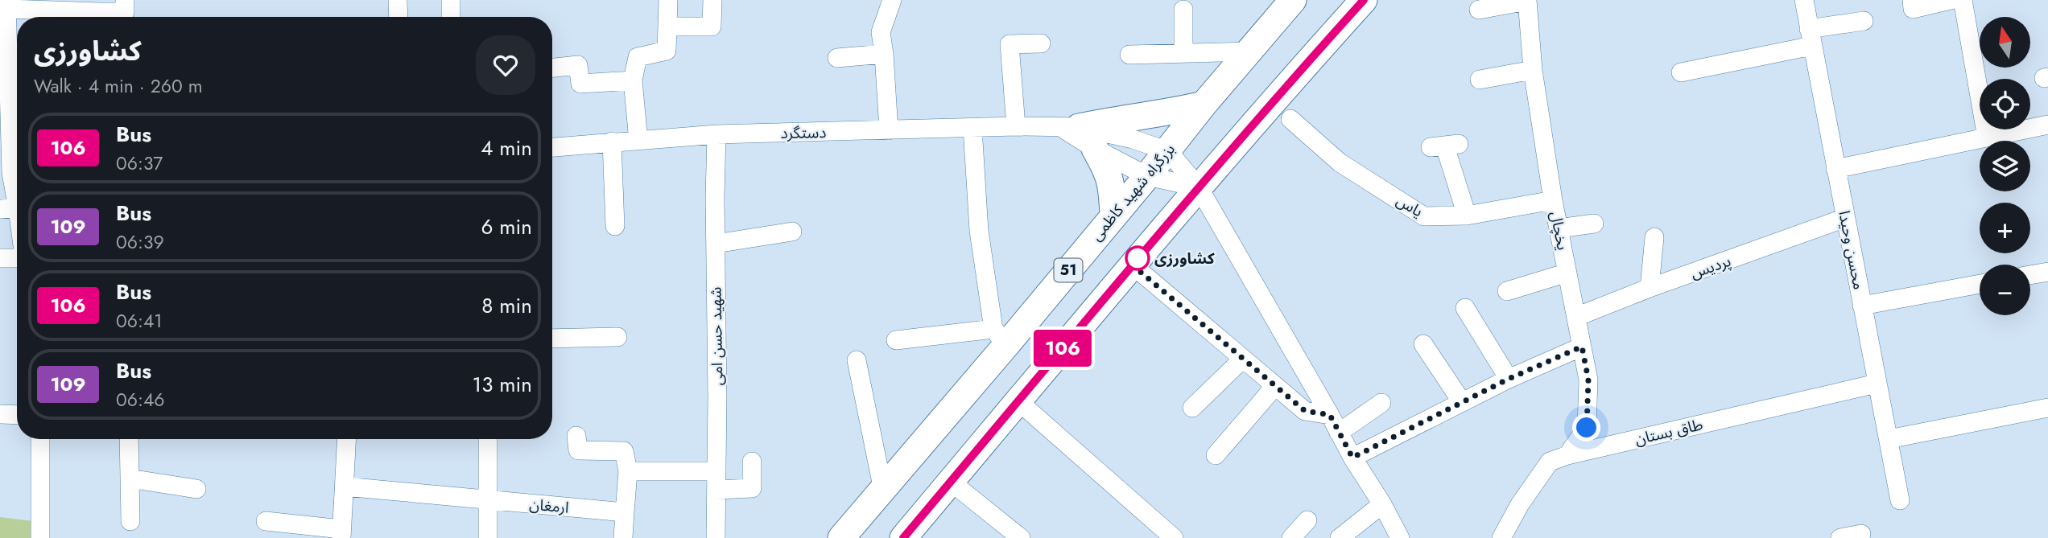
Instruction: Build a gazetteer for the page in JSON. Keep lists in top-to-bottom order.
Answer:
{
  "streets": {
    "highway": ["بزرگراه شهید کاظمی", "51"],
    "street": [
      "دستگرد",
      "یاس",
      "یخچال",
      "محسن وحیدا",
      "پردیس",
      "شهید حسن امی",
      "طاق بستان",
      "ارمغان"
    ]
  },
  "crossings": [
    ["دستگرد", "بزرگراه شهید کاظمی"],
    ["دستگرد", "شهید حسن امی"],
    ["یاس", "یخچال"],
    ["یخچال", "پردیس"],
    ["یخچال", "طاق بستان"],
    ["محسن وحیدا", "پردیس"],
    ["محسن وحیدا", "طاق بستان"]
  ],
  "places": ["کشاورزی"],
  "lines": ["bus line 106"],
  "north": "top",
  "page": {
    "on_map": "106",
    "map_buttons": ["+", "−"],
    "heading": ["کشاورزی", "Walk · 4 min · 260 m"],
    "list": [
      {
        "mark": "106",
        "name": "Bus",
        "note": "06:37",
        "value": "4 min"
      },
      {
        "mark": "109",
        "name": "Bus",
        "note": "06:39",
        "value": "6 min"
      },
      {
        "mark": "106",
        "name": "Bus",
        "note": "06:41",
        "value": "8 min"
      },
      {
        "mark": "109",
        "name": "Bus",
        "note": "06:46",
        "value": "13 min"
      }
    ]
  }
}
